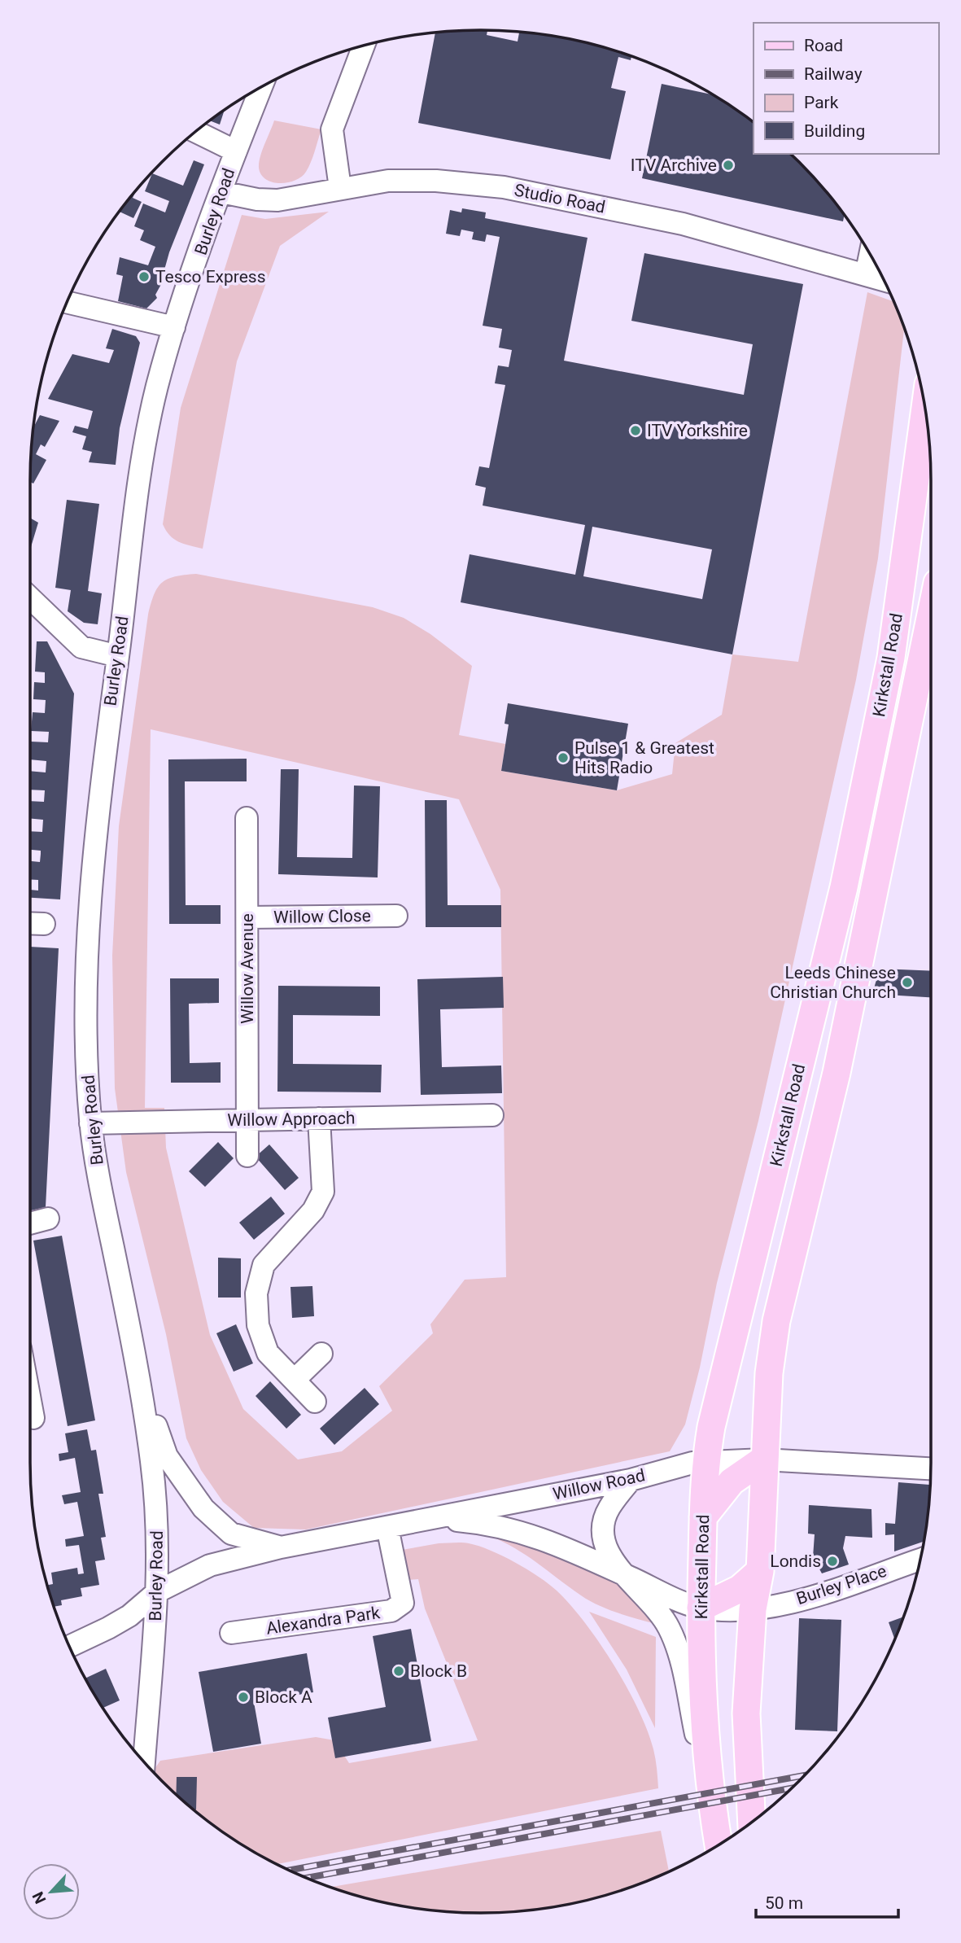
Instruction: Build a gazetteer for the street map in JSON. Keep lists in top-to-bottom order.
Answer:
{
  "streets": {
    "main road": ["Kirkstall Road"],
    "street": [
      "Studio Road",
      "Burley Road",
      "Willow Close",
      "Willow Avenue",
      "Willow Approach",
      "Willow Road",
      "Burley Place",
      "Alexandra Park"
    ]
  },
  "crossings": [
    ["Studio Road", "Burley Road"],
    ["Burley Road", "Willow Approach"],
    ["Burley Road", "Willow Road"],
    ["Kirkstall Road", "Willow Road"],
    ["Kirkstall Road", "Burley Place"],
    ["Willow Close", "Willow Avenue"],
    ["Willow Avenue", "Willow Approach"],
    ["Willow Road", "Burley Place"],
    ["Willow Road", "Alexandra Park"]
  ],
  "places": [
    "ITV Archive",
    "Tesco Express",
    "ITV Yorkshire",
    "Pulse 1 & Greatest Hits Radio",
    "Leeds Chinese Christian Church",
    "Londis",
    "Block B",
    "Block A"
  ],
  "legend": [
    "Road",
    "Railway",
    "Park",
    "Building"
  ],
  "scale_bar": "50 m",
  "north": "bottom left"
}
